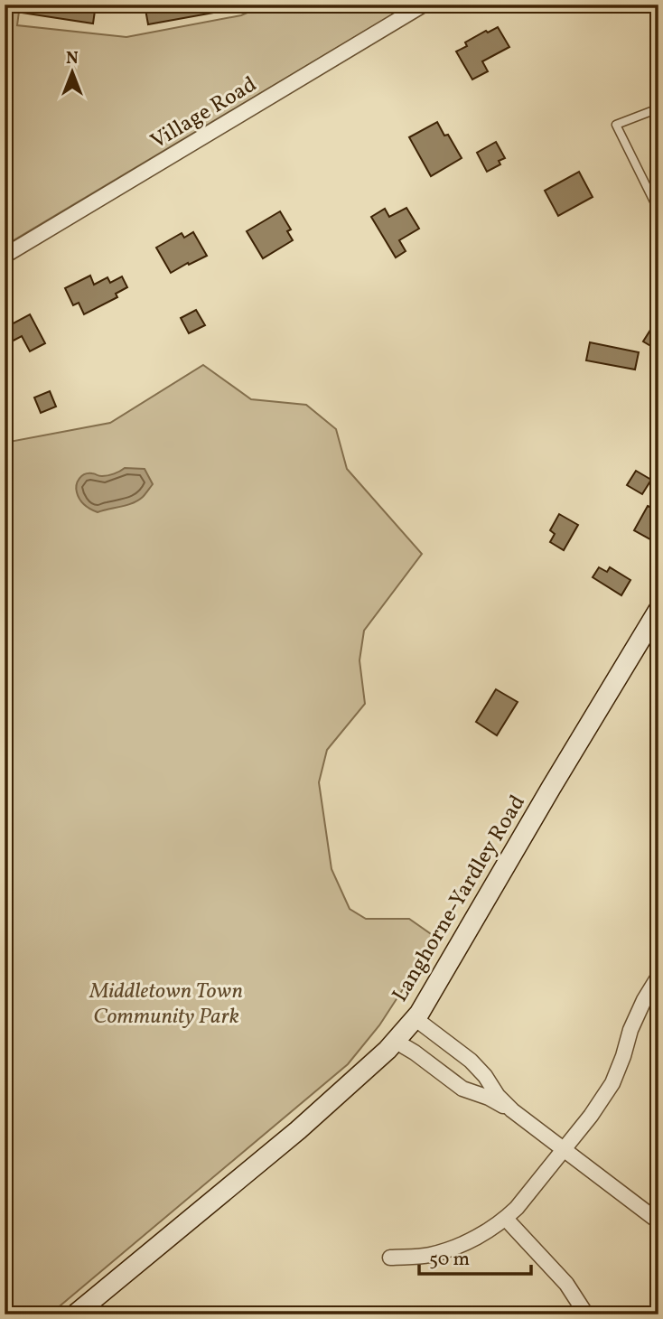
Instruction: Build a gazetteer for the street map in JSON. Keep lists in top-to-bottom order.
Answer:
{
  "streets": {
    "main road": ["Langhorne-Yardley Road"],
    "street": ["Village Road"]
  },
  "parks": ["Middletown Town Community Park"],
  "scale_bar": "50 m",
  "north": "top"
}
